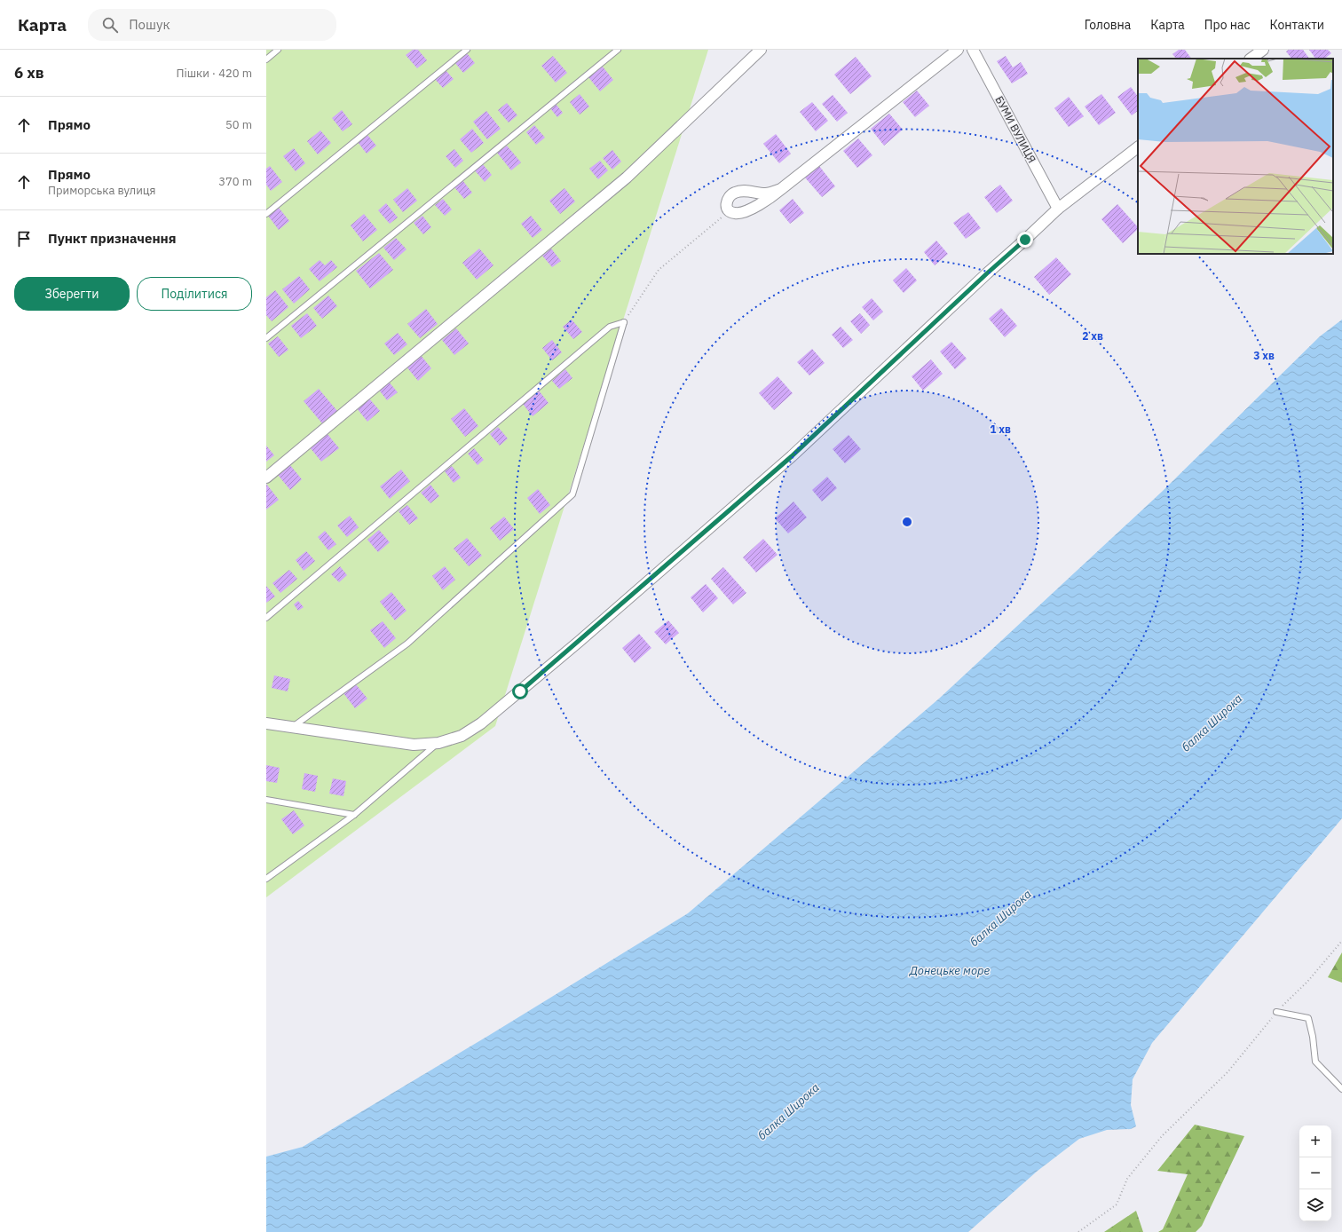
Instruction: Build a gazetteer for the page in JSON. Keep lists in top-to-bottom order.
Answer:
{
  "streets": {
    "street": ["БУМИ ВУЛИЦЯ"]
  },
  "water": ["балка Широка", "Донецьке море"],
  "page": {
    "header": "Карта",
    "search": "Пошук",
    "nav": [
      "Головна",
      "Карта",
      "Про нас",
      "Контакти"
    ],
    "heading": ["6 хв", "Пішки · 420 m"],
    "list": [
      ["Прямо", "50 m"],
      ["Прямо", "Приморська вулиця", "370 m"],
      "Пункт призначення"
    ],
    "buttons": ["Зберегти", "Поділитися"],
    "map_buttons": ["+", "−"]
  },
  "rings": ["2 хв", "3 хв", "1 хв"]
}
